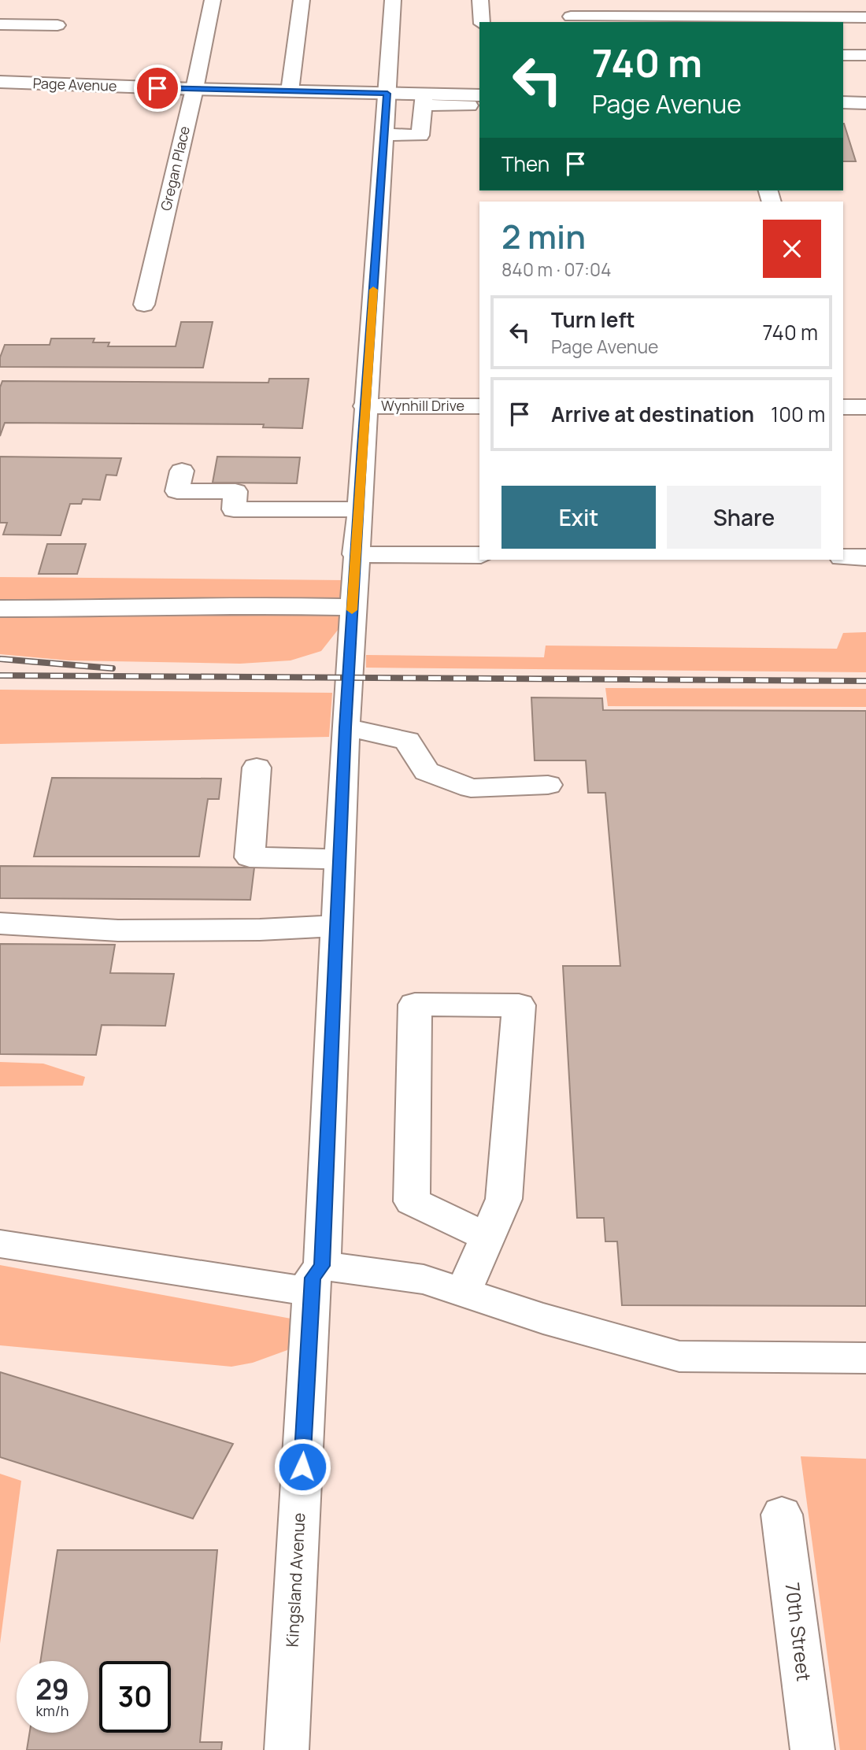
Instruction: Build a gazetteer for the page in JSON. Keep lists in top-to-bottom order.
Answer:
{
  "streets": {
    "street": [
      "Page Avenue",
      "Gregan Place",
      "Wynhill Drive",
      "Kingsland Avenue",
      "70th Street"
    ]
  },
  "crossings": [
    ["Page Avenue", "Gregan Place"],
    ["Page Avenue", "Kingsland Avenue"],
    ["Wynhill Drive", "Kingsland Avenue"]
  ],
  "page": {
    "turn": ["740 m", "Page Avenue"],
    "then": "Then",
    "heading": ["2 min", "840 m · 07:04"],
    "list": [
      {
        "name": "Turn left",
        "note": "Page Avenue",
        "value": "740 m"
      },
      {
        "name": "Arrive at destination",
        "value": "100 m"
      }
    ],
    "buttons": ["Exit", "Share"],
    "speed": "29 km/h",
    "limit": "30"
  }
}
